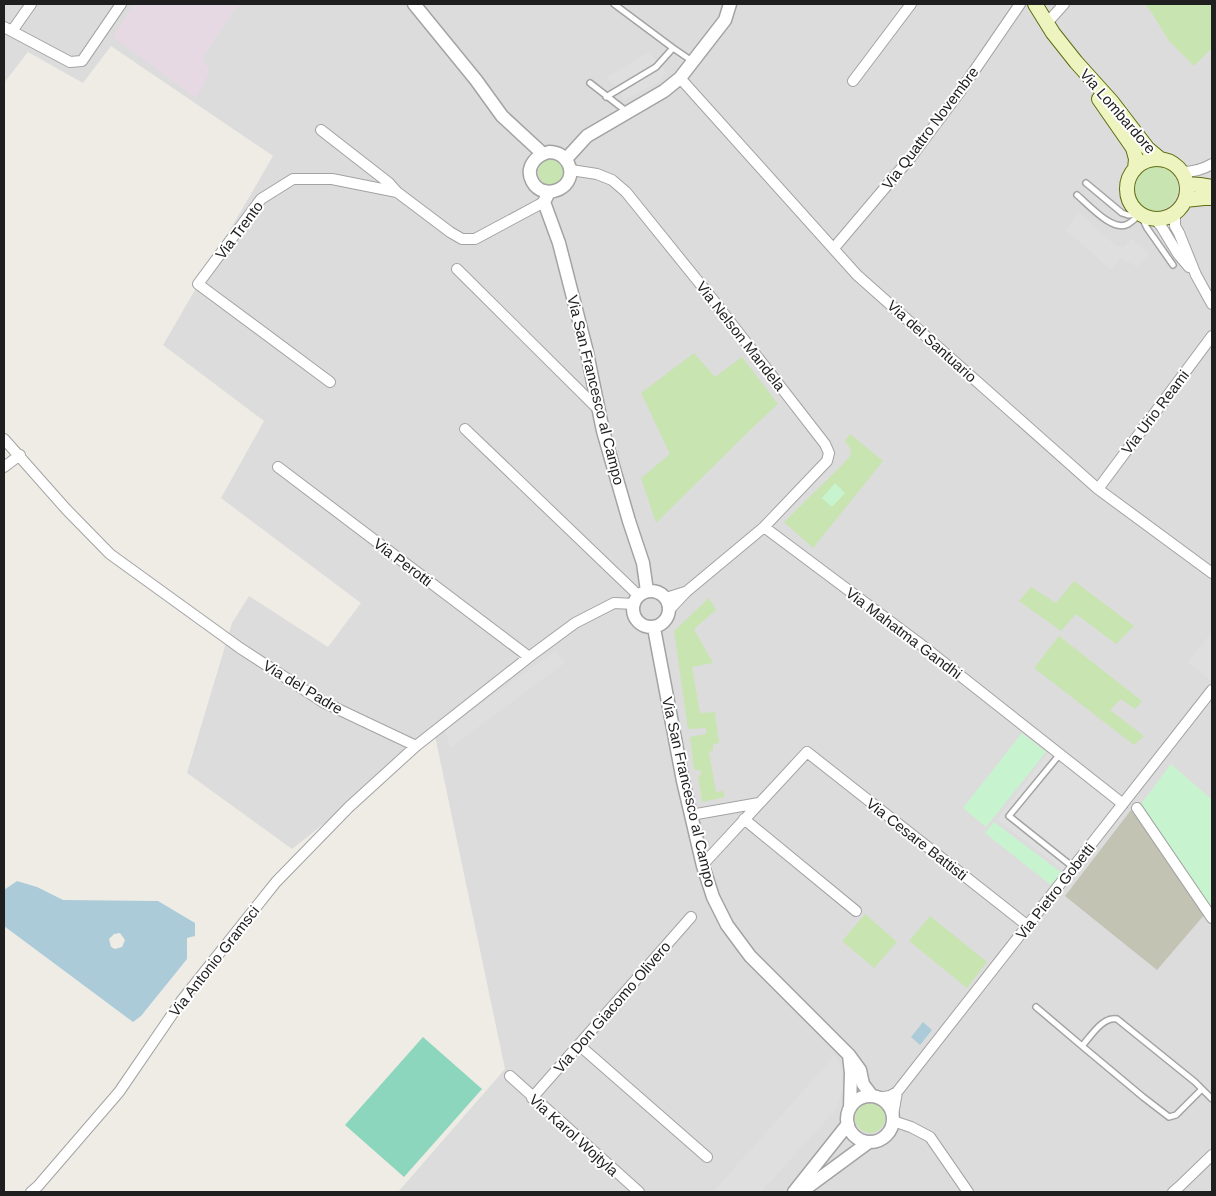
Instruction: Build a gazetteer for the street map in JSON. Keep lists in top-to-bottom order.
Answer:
{
  "streets": {
    "main road": ["Via Lombardore"],
    "street": [
      "Via Quattro Novembre",
      "Via Trento",
      "Via Nelson Mandela",
      "Via del Santuario",
      "Via San Francesco al Campo",
      "Via Urio Reami",
      "Via Perotti",
      "Via Mahatma Gandhi",
      "Via del Padre",
      "Via Cesare Battisti",
      "Via Pietro Gobetti",
      "Via Antonio Gramsci",
      "Via Don Giacomo Olivero",
      "Via Karol Wojtyla"
    ]
  },
  "crossings": [
    ["Via Quattro Novembre", "Via del Santuario"],
    ["Via Trento", "Via Nelson Mandela"],
    ["Via Trento", "Via San Francesco al Campo"],
    ["Via Nelson Mandela", "Via San Francesco al Campo"],
    ["Via Nelson Mandela", "Via Mahatma Gandhi"],
    ["Via del Santuario", "Via Urio Reami"],
    ["Via San Francesco al Campo", "Via Pietro Gobetti"],
    ["Via Mahatma Gandhi", "Via Pietro Gobetti"],
    ["Via del Padre", "Via Antonio Gramsci"],
    ["Via Cesare Battisti", "Via Pietro Gobetti"],
    ["Via Don Giacomo Olivero", "Via Karol Wojtyla"]
  ]
}
